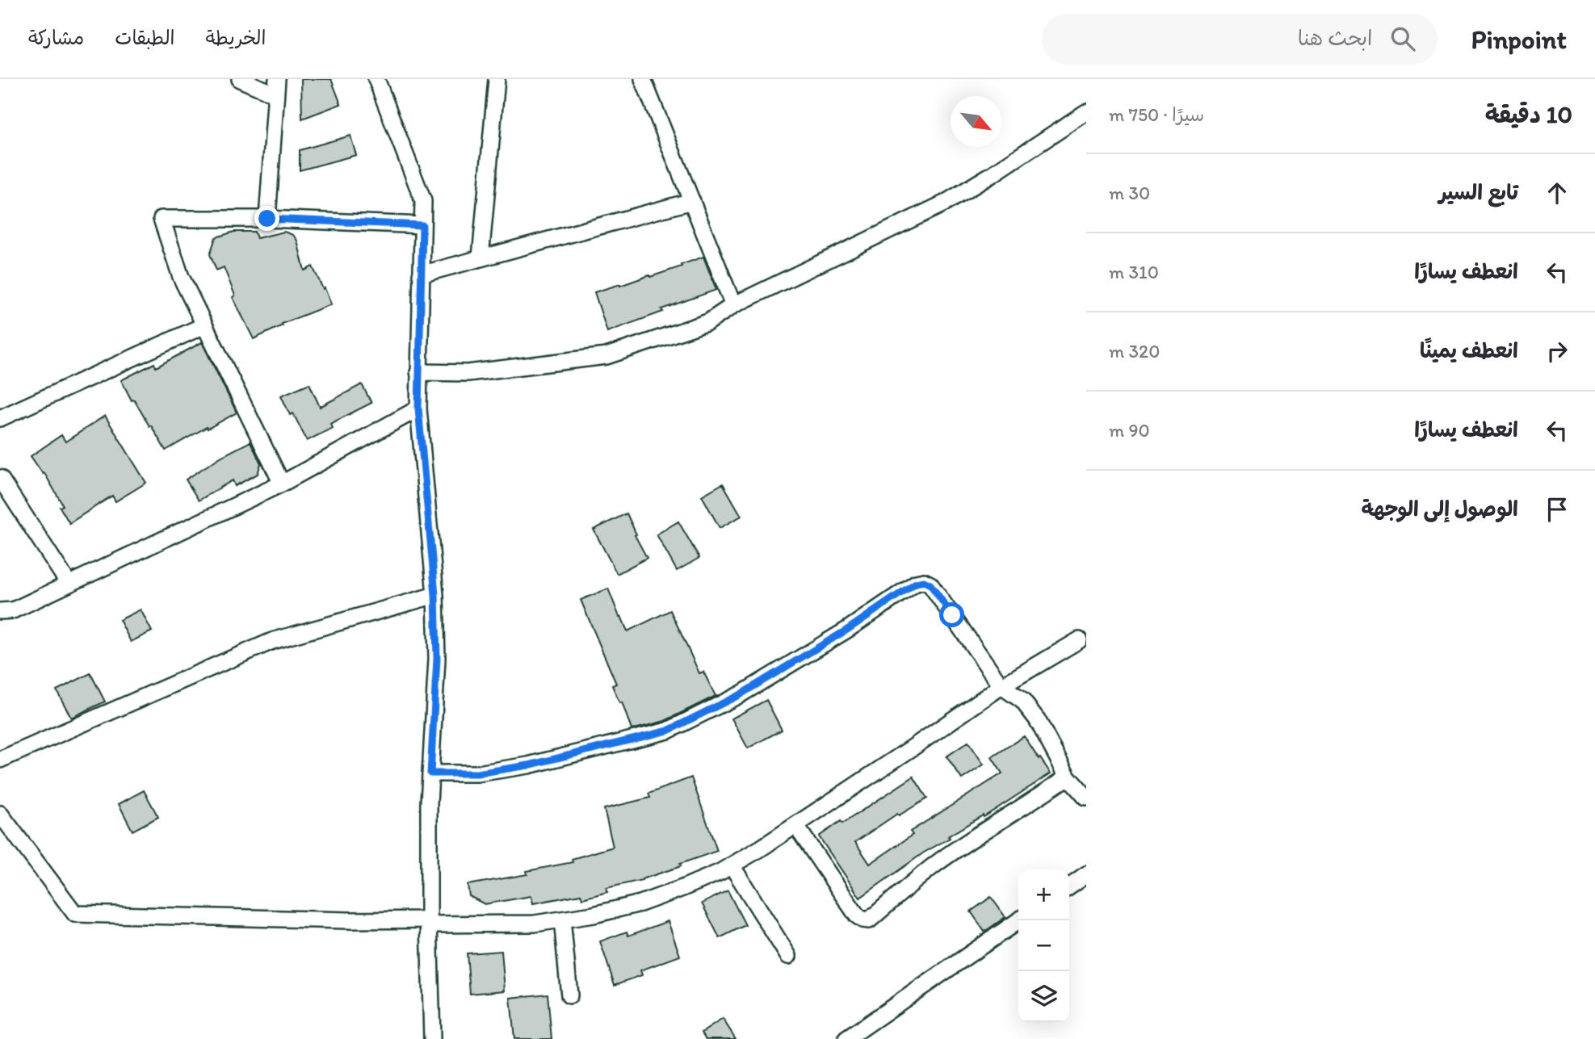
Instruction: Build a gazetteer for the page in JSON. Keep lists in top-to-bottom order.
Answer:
{
  "north": "bottom right",
  "page": {
    "header": "Pinpoint",
    "search": "ابحث هنا",
    "nav": ["الخريطة", "الطبقات", "مشاركة"],
    "heading": ["10 دقيقة", "سيرًا · 750 m"],
    "list": [
      ["تابع السير", "30 m"],
      ["انعطف يسارًا", "310 m"],
      ["انعطف يمينًا", "320 m"],
      ["انعطف يسارًا", "90 m"],
      "الوصول إلى الوجهة"
    ],
    "map_buttons": ["+", "−"]
  }
}
